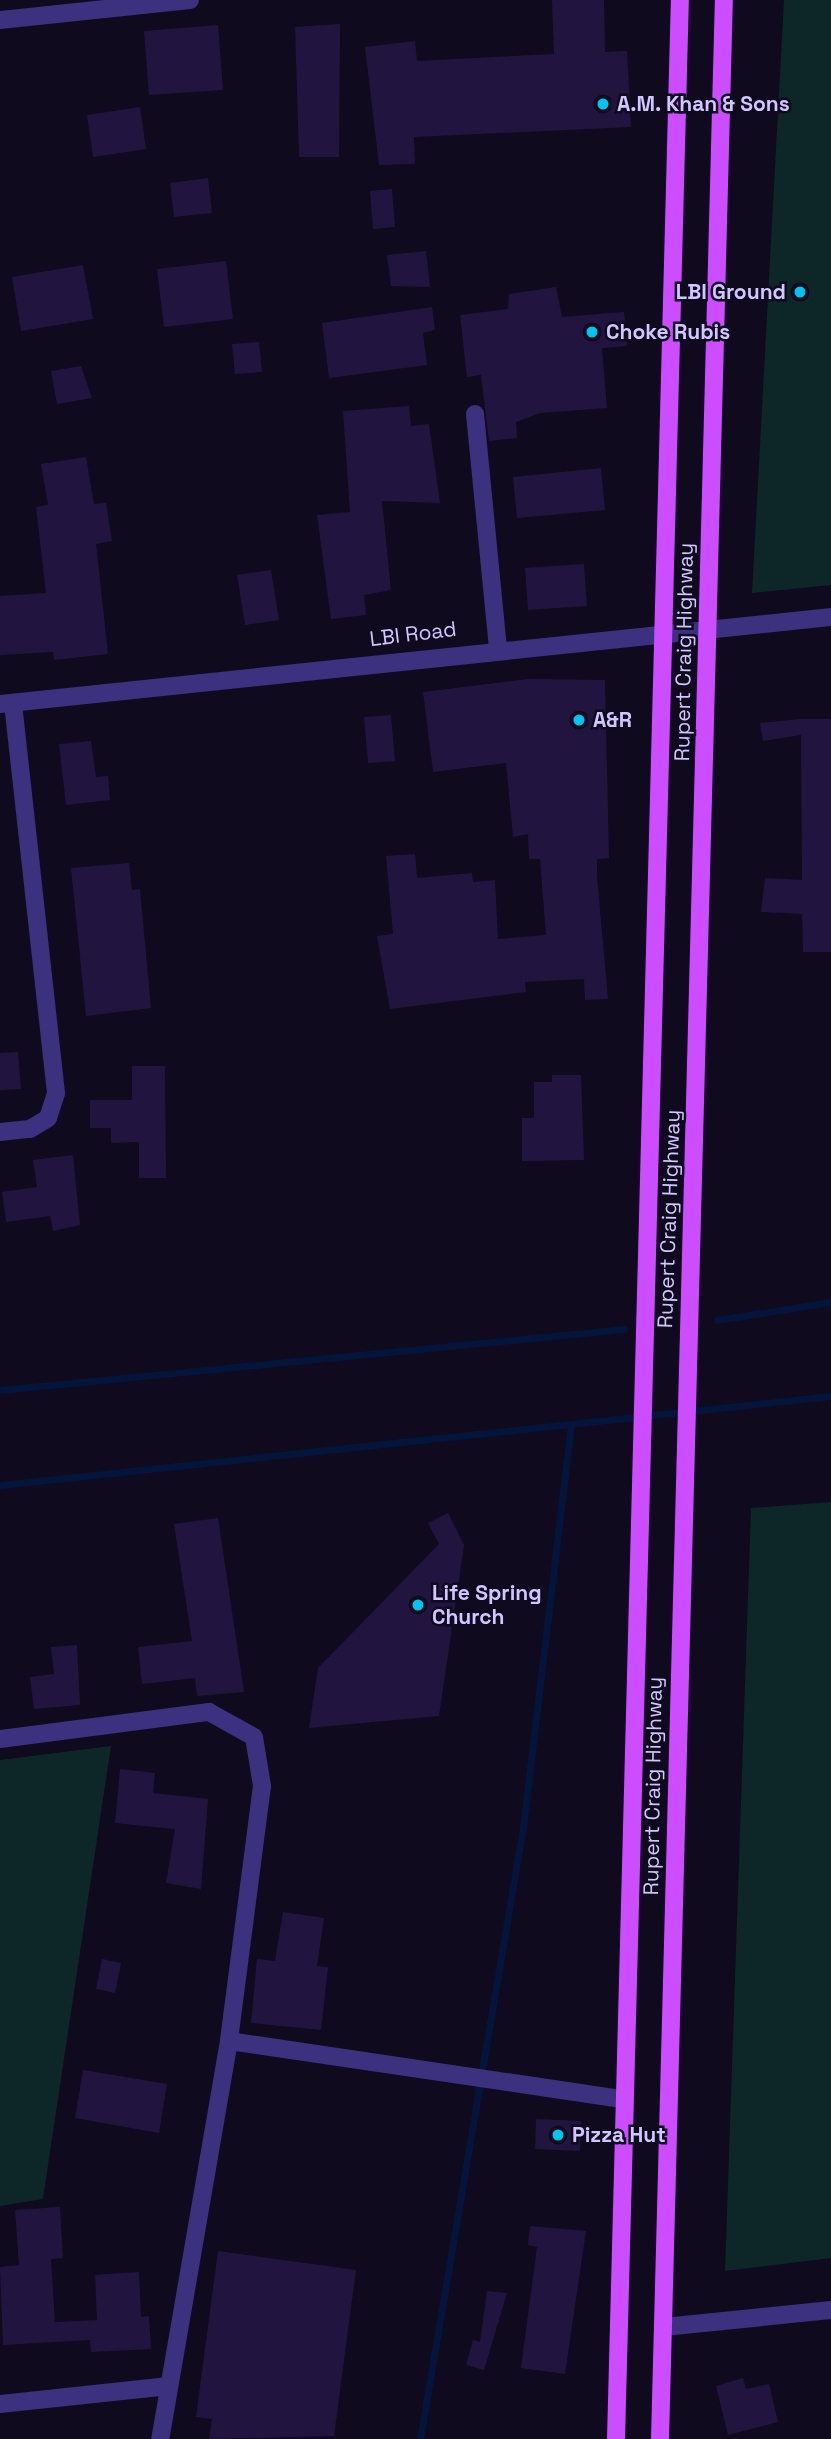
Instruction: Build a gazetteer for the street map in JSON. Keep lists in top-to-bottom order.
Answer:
{
  "streets": {
    "main road": ["Rupert Craig Highway"],
    "street": ["LBI Road"]
  },
  "crossings": [
    ["LBI Road", "Rupert Craig Highway"]
  ],
  "places": [
    "A.M. Khan & Sons",
    "LBI Ground",
    "Choke Rubis",
    "A&R",
    "Life Spring Church",
    "Pizza Hut"
  ]
}
